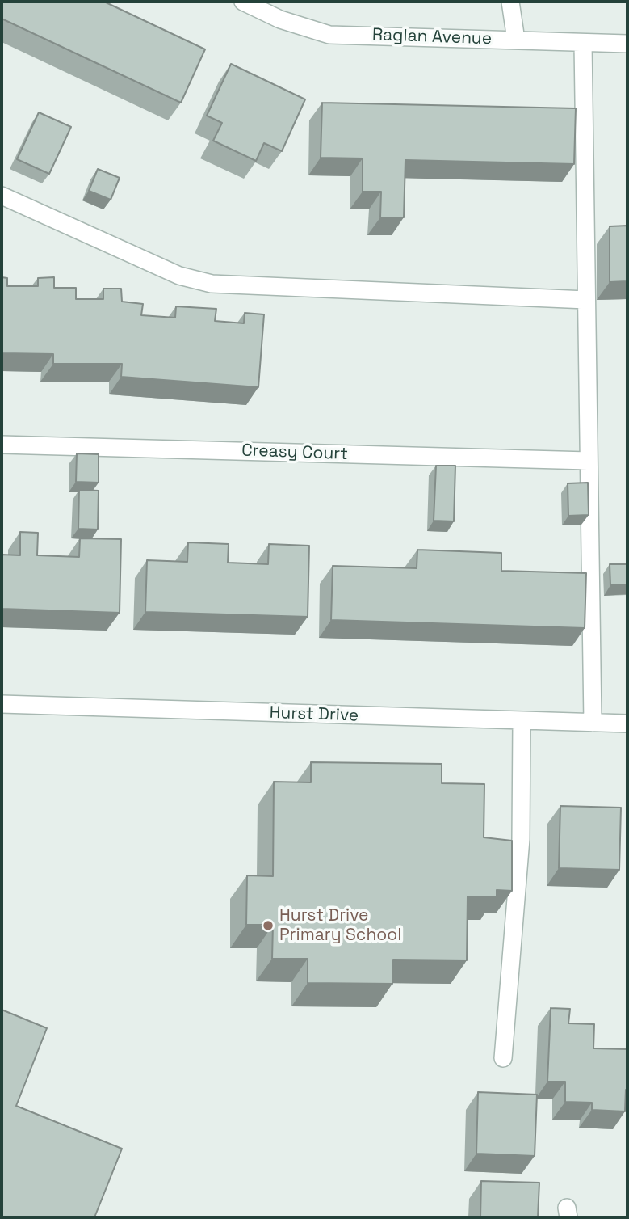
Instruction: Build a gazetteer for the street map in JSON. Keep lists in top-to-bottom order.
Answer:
{
  "streets": {
    "street": ["Raglan Avenue", "Creasy Court", "Hurst Drive"]
  },
  "places": ["Hurst Drive Primary School"]
}
